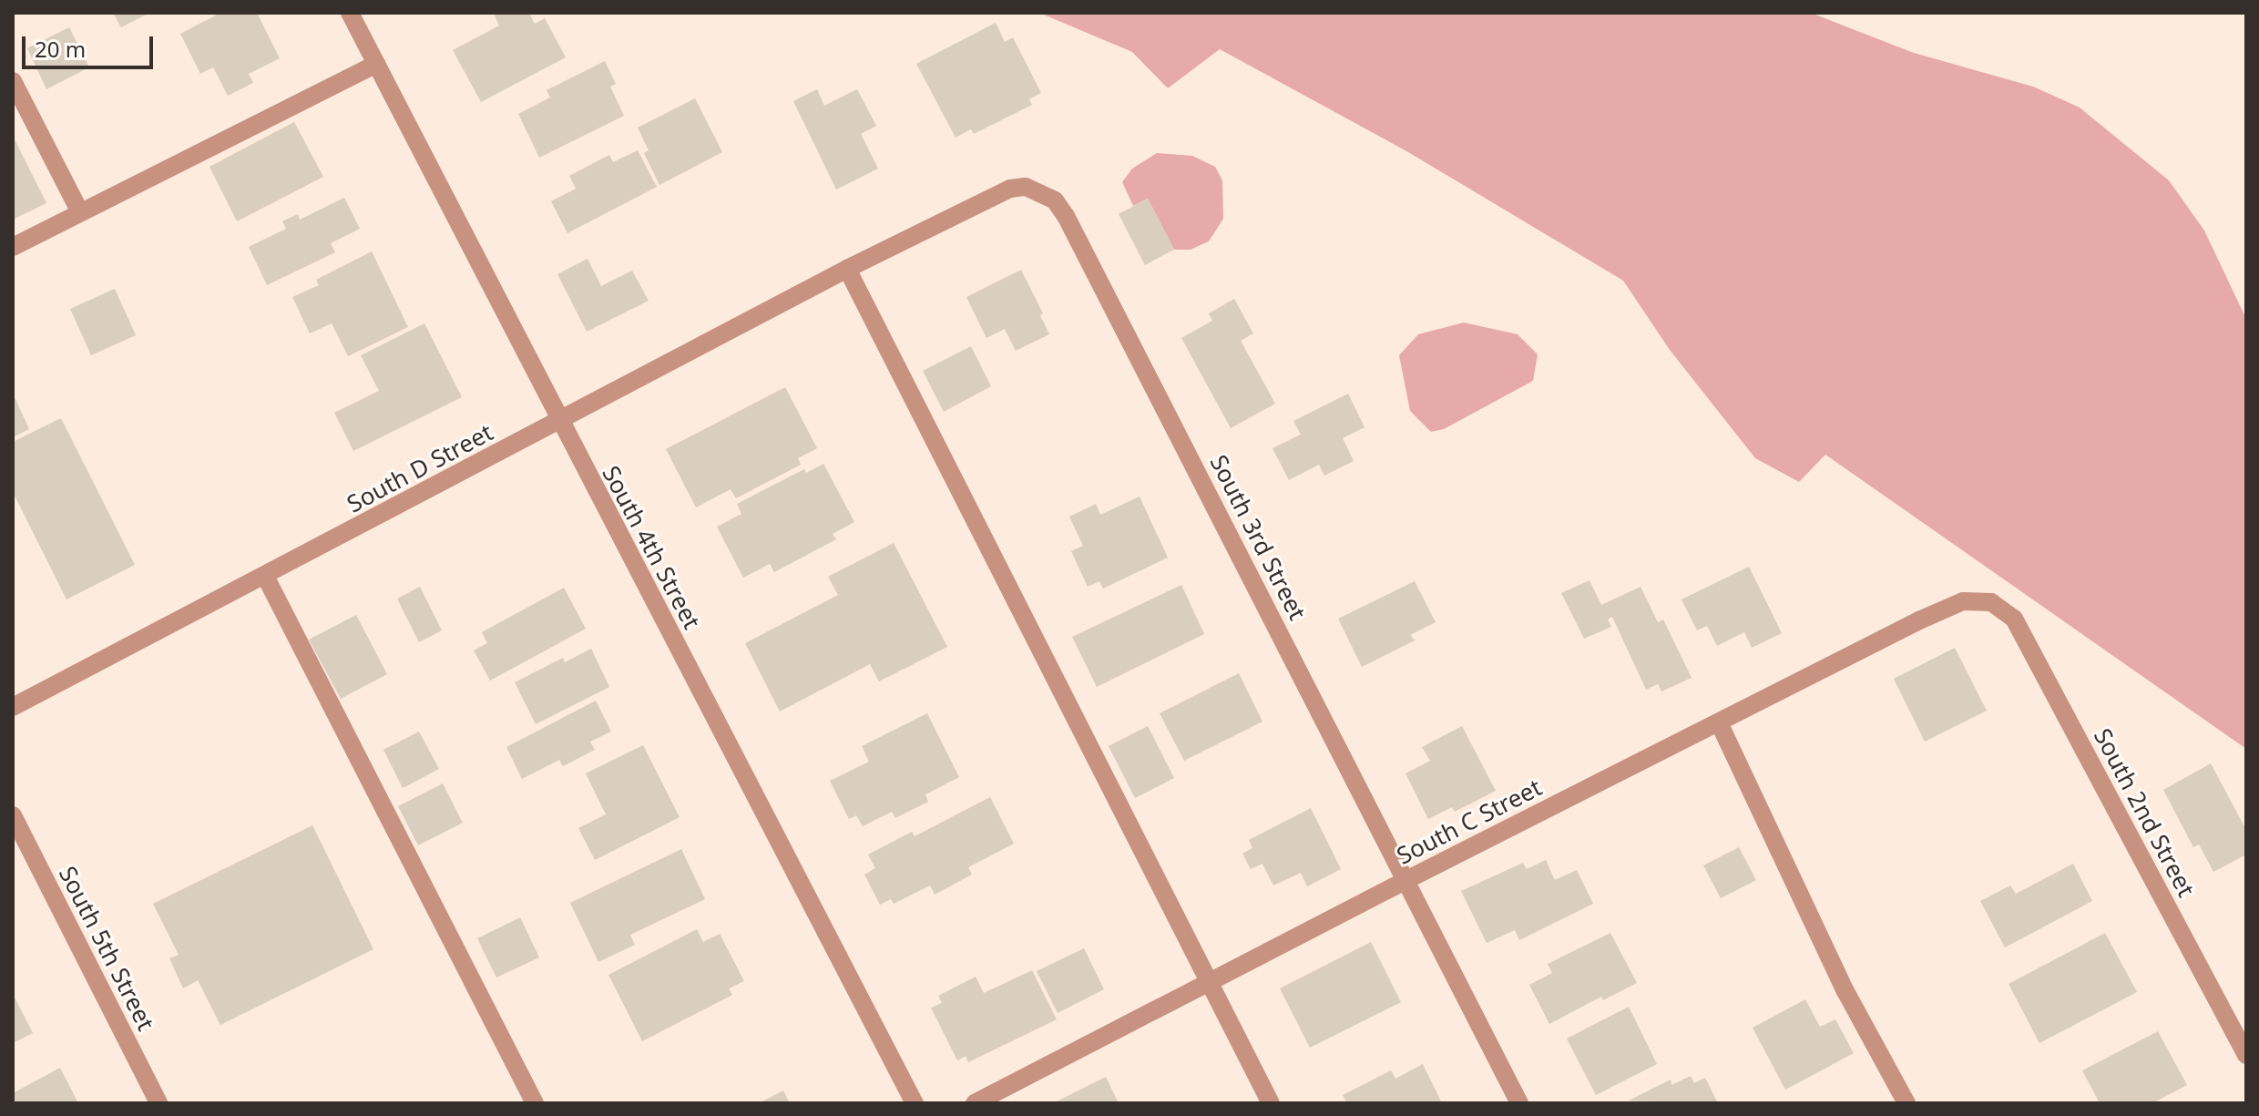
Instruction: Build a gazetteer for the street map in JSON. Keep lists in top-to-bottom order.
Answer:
{
  "streets": {
    "street": [
      "South D Street",
      "South 3rd Street",
      "South 4th Street",
      "South 2nd Street",
      "South C Street",
      "South 5th Street"
    ]
  },
  "crossings": [
    ["South D Street", "South 3rd Street"],
    ["South D Street", "South 4th Street"],
    ["South 3rd Street", "South C Street"],
    ["South 2nd Street", "South C Street"]
  ],
  "scale_bar": "20 m"
}
